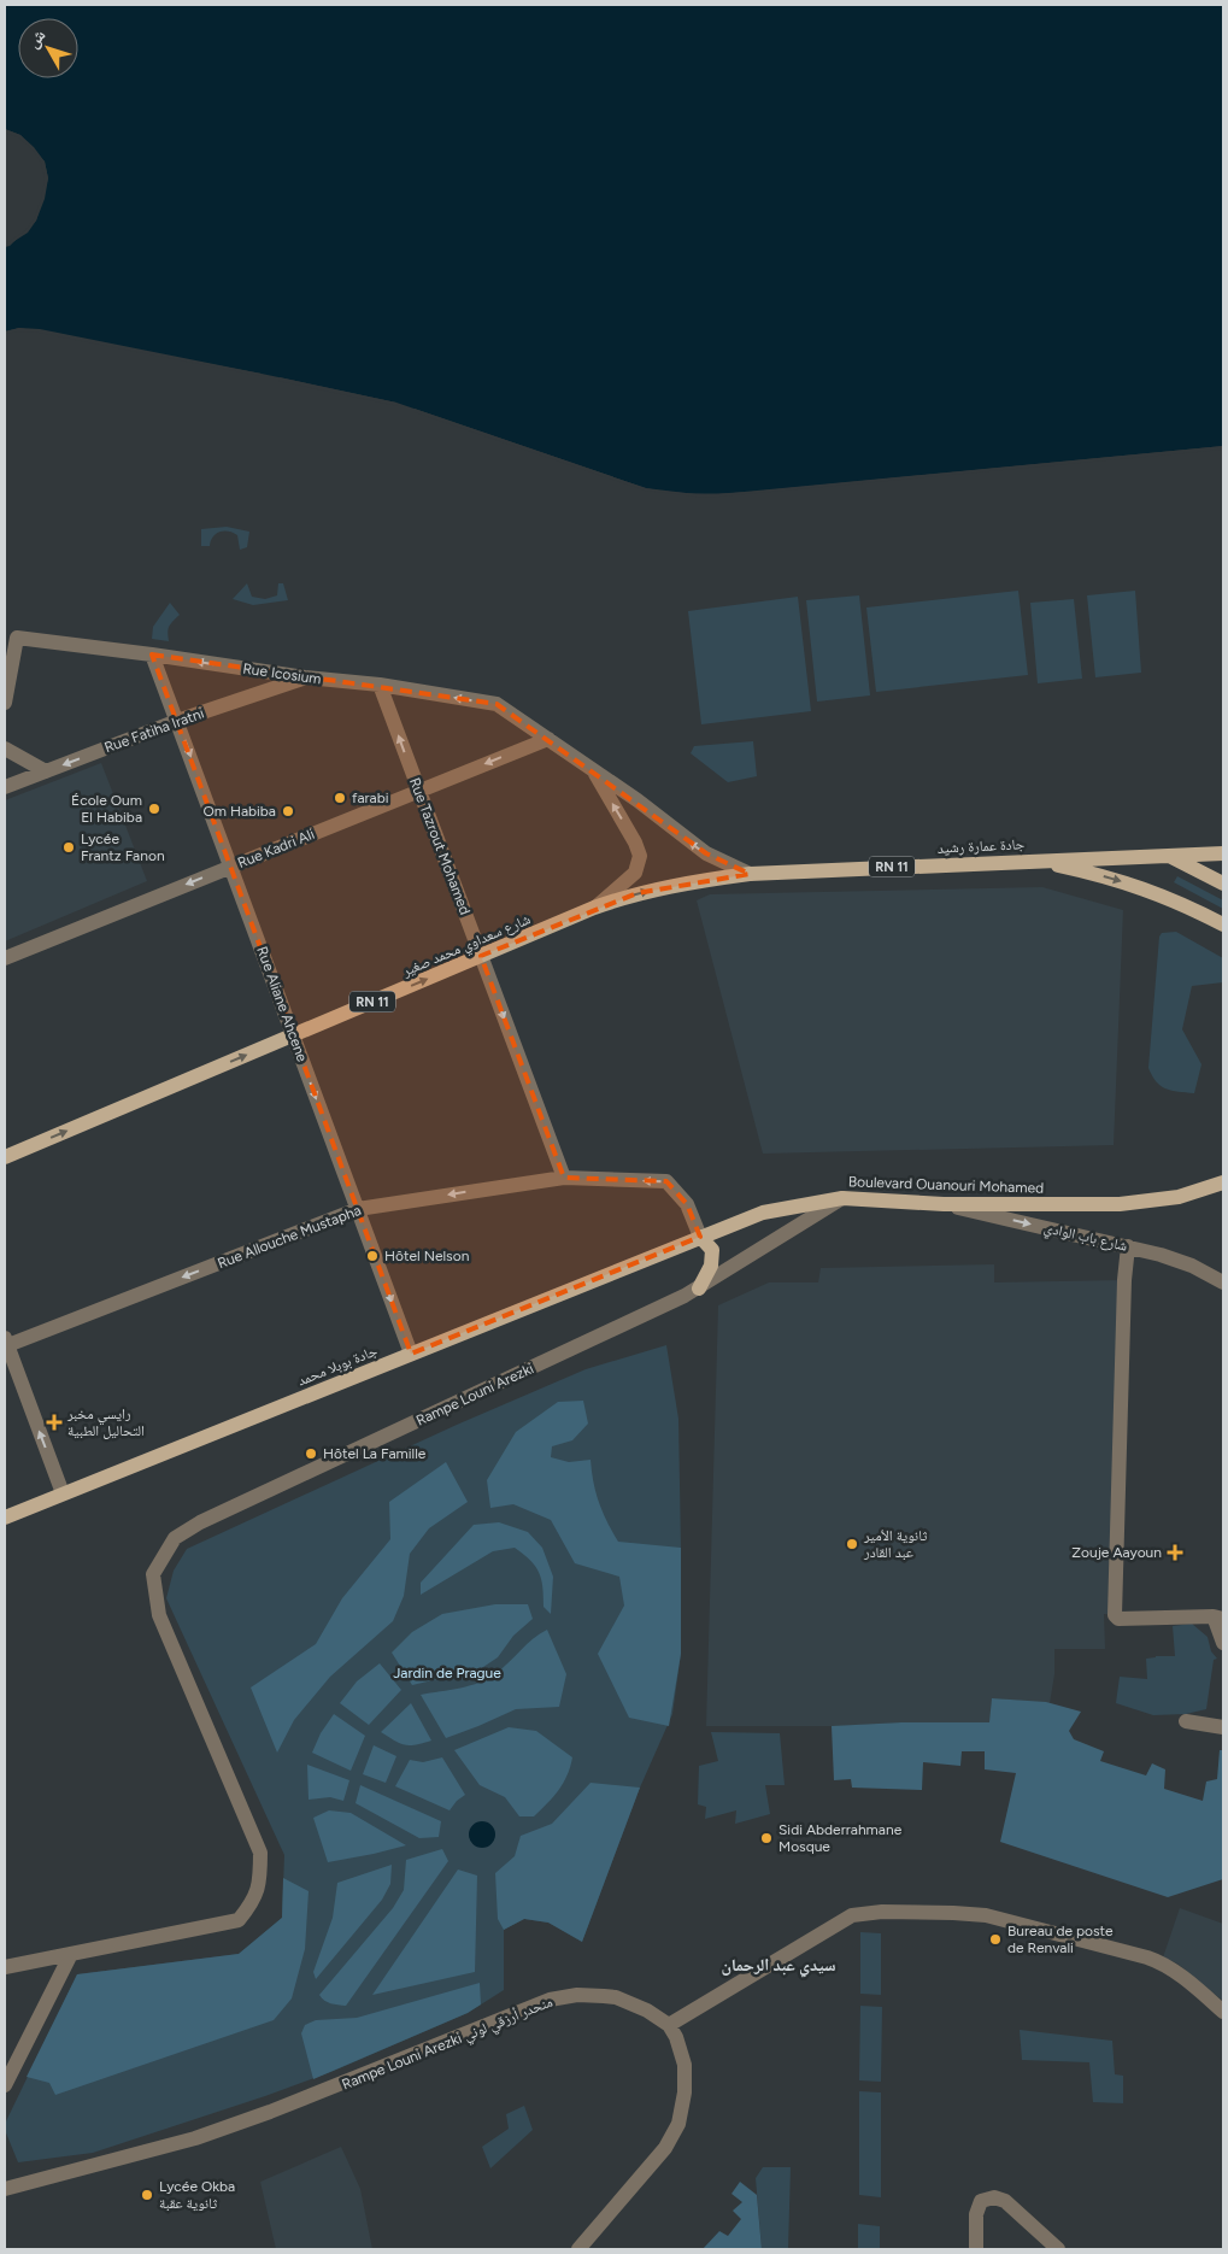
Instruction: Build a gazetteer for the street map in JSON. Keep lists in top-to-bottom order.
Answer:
{
  "streets": {
    "main road": [
      "جادة عمارة رشيد",
      "RN 11",
      "شارع سعداوي محمد صغير",
      "Boulevard Ouanouri Mohamed",
      "جادة بوبلا محمد"
    ],
    "street": [
      "Rue Icosium",
      "Rue Fatiha Iratni",
      "Rue Tazrout Mohamed",
      "Rue Kadri Ali",
      "Rue Aliane Ahcene",
      "Rue Allouche Mustapha",
      "شارع باب الوادي",
      "Rampe Louni Arezki",
      "Rampe Louni Arezki منحدر أرزقي لوني"
    ]
  },
  "crossings": [
    ["Rue Icosium", "Rue Fatiha Iratni"],
    ["Rue Icosium", "Rue Tazrout Mohamed"],
    ["Rue Icosium", "جادة عمارة رشيد"],
    ["Rue Icosium", "Rue Kadri Ali"],
    ["Rue Icosium", "شارع سعداوي محمد صغير"],
    ["Rue Icosium", "Rue Aliane Ahcene"],
    ["Rue Fatiha Iratni", "Rue Aliane Ahcene"],
    ["Rue Tazrout Mohamed", "Rue Kadri Ali"],
    ["Rue Tazrout Mohamed", "شارع سعداوي محمد صغير"],
    ["Rue Tazrout Mohamed", "Rue Allouche Mustapha"],
    ["جادة عمارة رشيد", "RN 11"],
    ["جادة عمارة رشيد", "شارع سعداوي محمد صغير"],
    ["Rue Kadri Ali", "Rue Aliane Ahcene"],
    ["شارع سعداوي محمد صغير", "Rue Aliane Ahcene"],
    ["Rue Aliane Ahcene", "Rue Allouche Mustapha"],
    ["Rue Aliane Ahcene", "جادة بوبلا محمد"],
    ["Boulevard Ouanouri Mohamed", "Rue Allouche Mustapha"],
    ["Boulevard Ouanouri Mohamed", "شارع باب الوادي"],
    ["Boulevard Ouanouri Mohamed", "جادة بوبلا محمد"],
    ["Boulevard Ouanouri Mohamed", "Rampe Louni Arezki"]
  ],
  "one_way": [
    "Rue Icosium",
    "Rue Fatiha Iratni",
    "Rue Kadri Ali",
    "شارع سعداوي محمد صغير",
    "Rue Aliane Ahcene",
    "Rue Allouche Mustapha",
    "شارع باب الوادي"
  ],
  "districts": ["سيدي عبد الرحمان"],
  "parks": ["Jardin de Prague"],
  "places": {
    "other": [
      "farabi",
      "École Oum El Habiba",
      "Om Habiba",
      "Lycée Frantz Fanon",
      "Hôtel Nelson",
      "Hôtel La Famille",
      "ثانوية الأمير عبد القادر",
      "Sidi Abderrahmane Mosque",
      "Bureau de poste de Renvali",
      "Lycée Okba ثانوية عقبة"
    ],
    "health": ["رايسي مخبر التحاليل الطبية", "Zouje Aayoun"]
  },
  "north": "top left"
}
